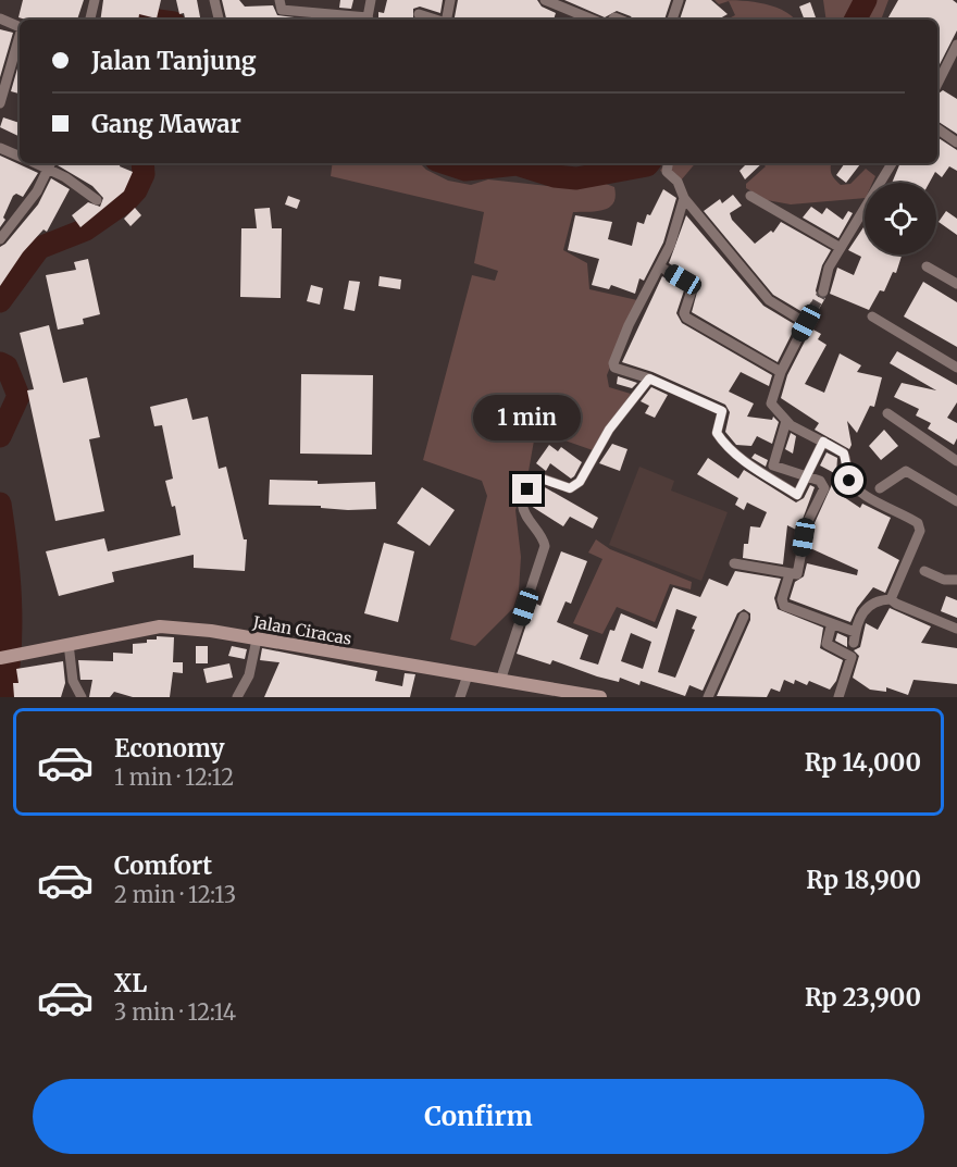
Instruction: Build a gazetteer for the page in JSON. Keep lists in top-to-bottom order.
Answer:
{
  "streets": {
    "street": ["Jalan Ciracas"]
  },
  "page": {
    "banner": ["Jalan Tanjung", "Gang Mawar"],
    "bubble": "1 min",
    "list": [
      {
        "name": "Economy",
        "note": "1 min · 12:12",
        "value": "Rp 14,000"
      },
      {
        "name": "Comfort",
        "note": "2 min · 12:13",
        "value": "Rp 18,900"
      },
      {
        "name": "XL",
        "note": "3 min · 12:14",
        "value": "Rp 23,900"
      }
    ],
    "buttons": "Confirm"
  }
}
